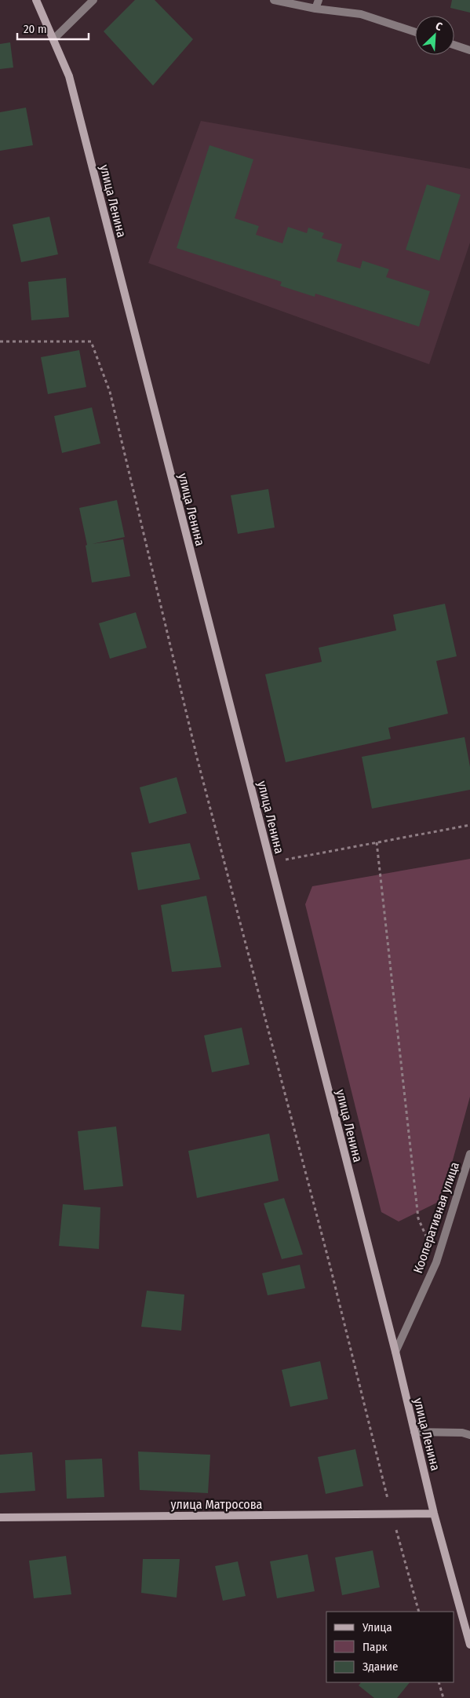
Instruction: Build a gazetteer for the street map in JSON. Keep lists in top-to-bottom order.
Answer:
{
  "streets": {
    "street": ["улица Ленина", "Кооперативная улица", "улица Матросова"]
  },
  "crossings": [
    ["улица Ленина", "Кооперативная улица"],
    ["улица Ленина", "улица Матросова"]
  ],
  "legend": ["Улица", "Парк", "Здание"],
  "scale_bar": "20 m",
  "north": "top right"
}
